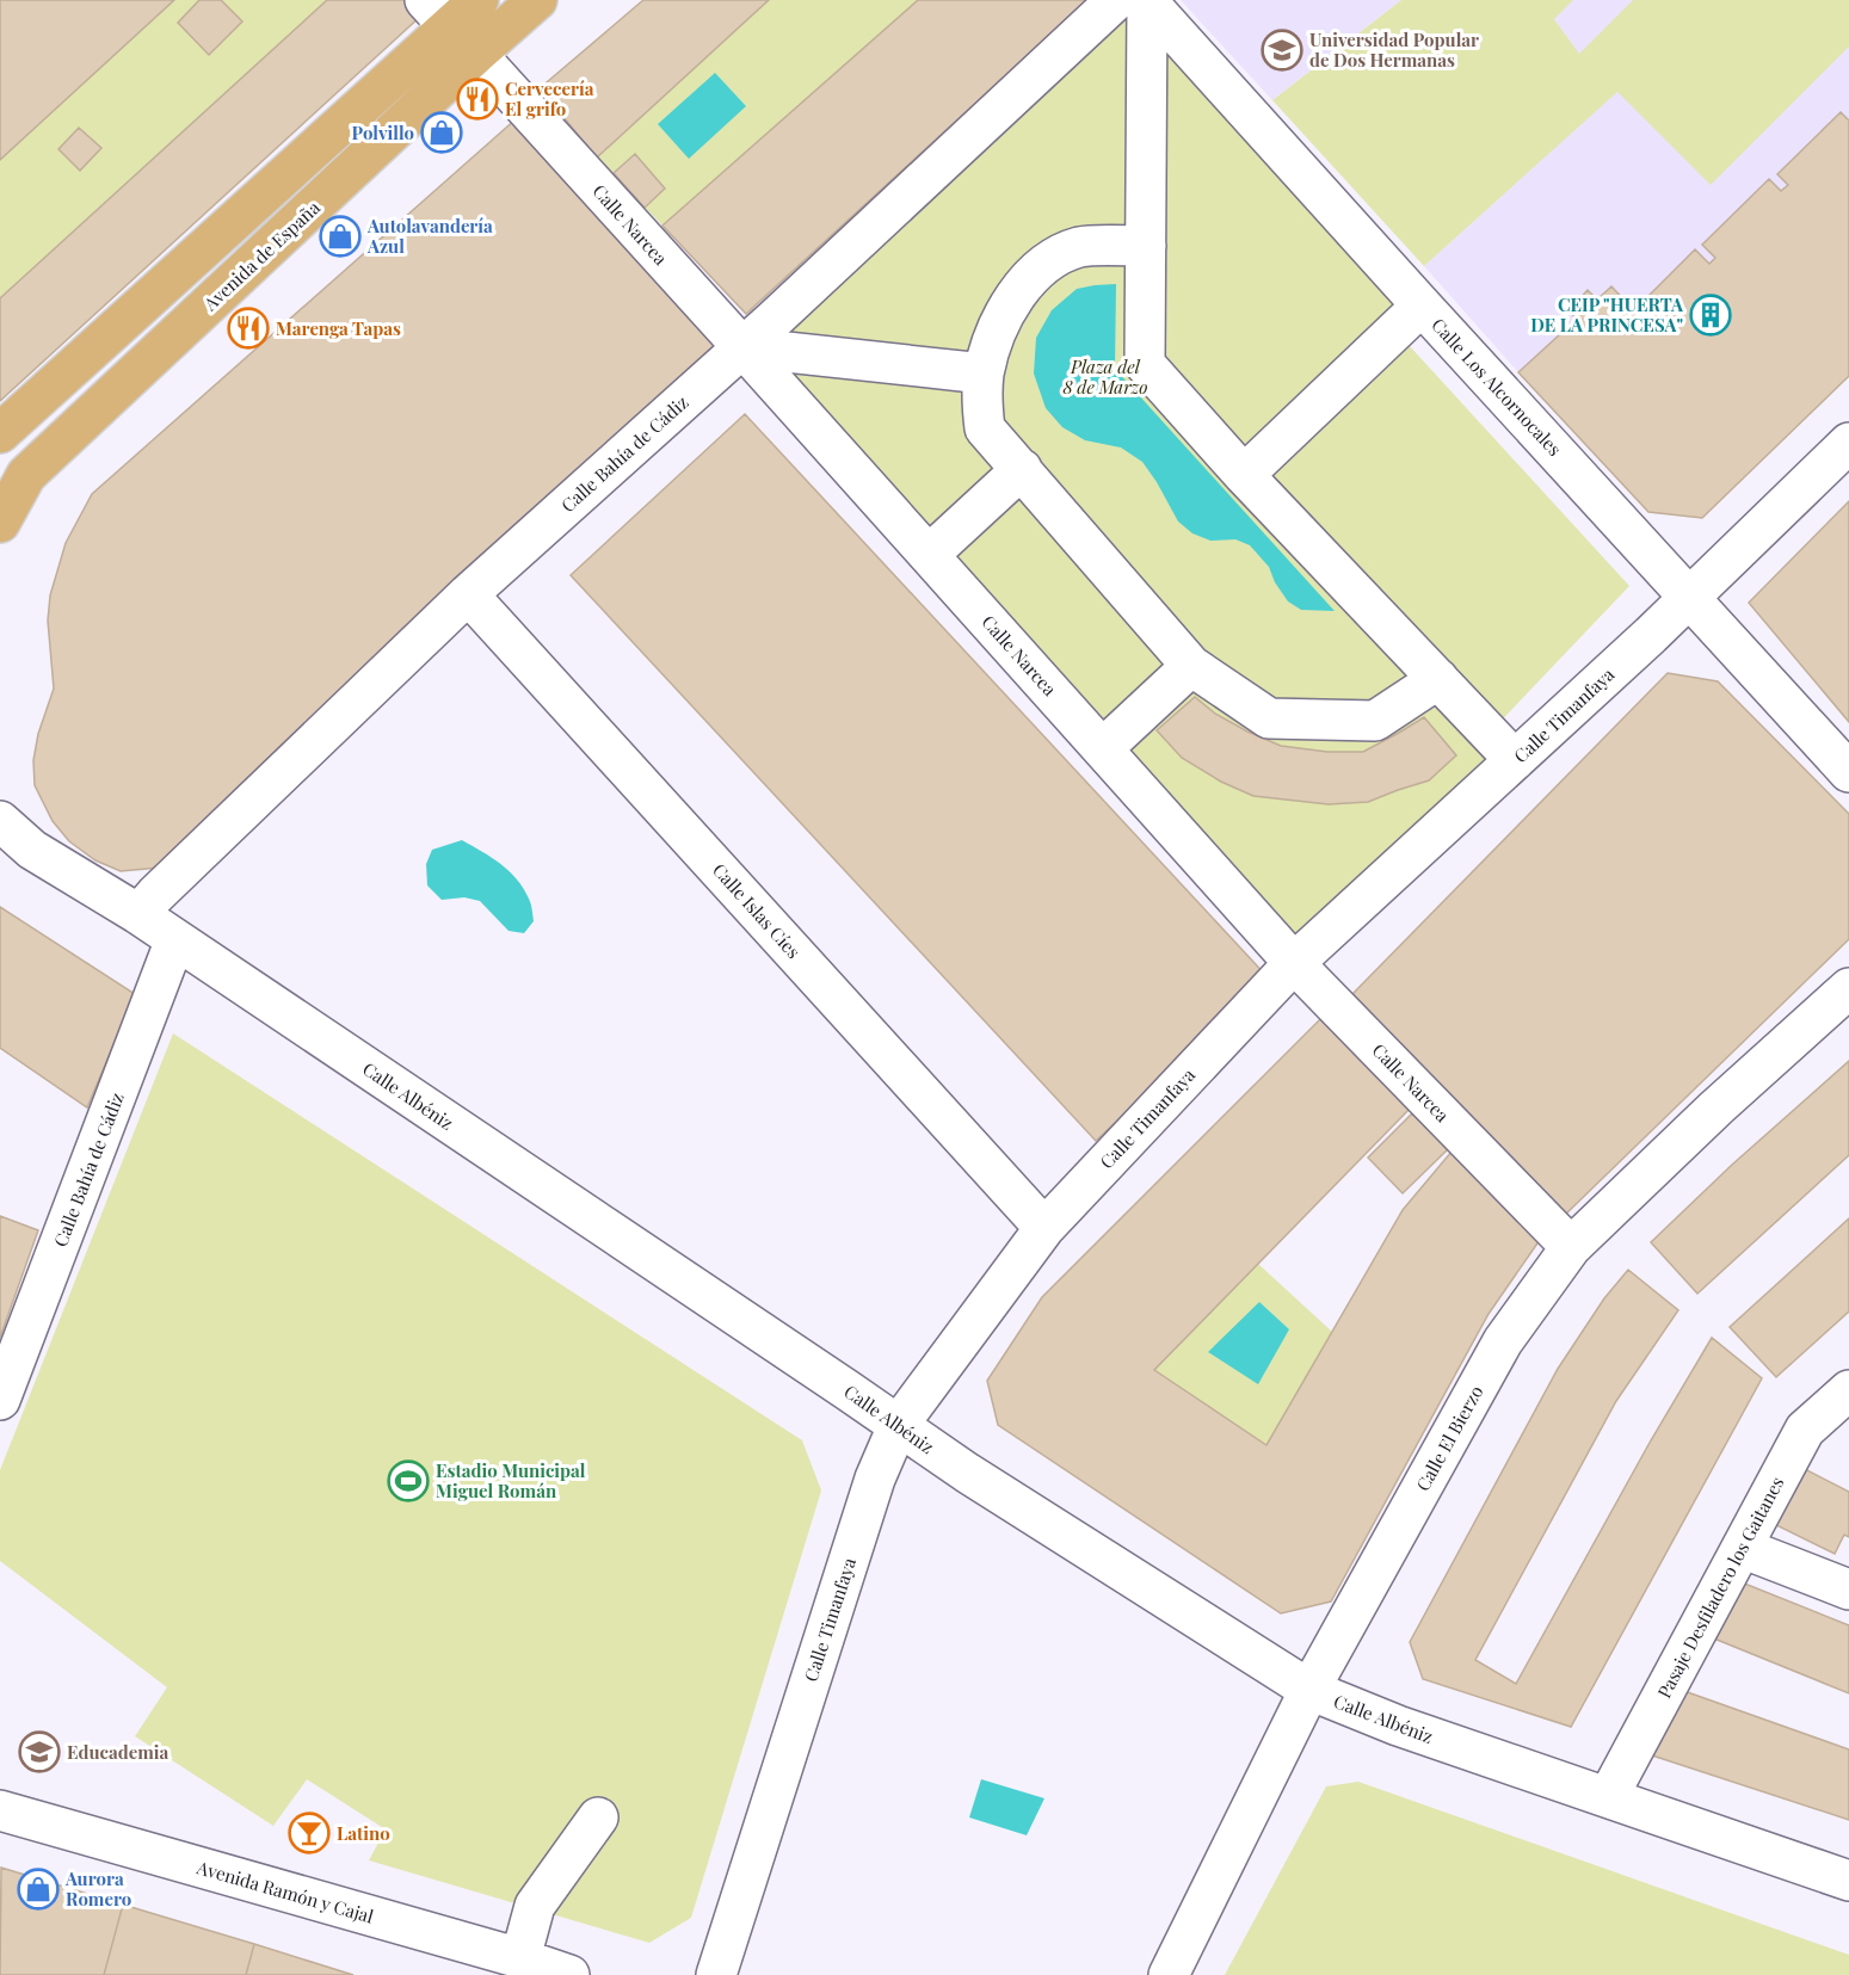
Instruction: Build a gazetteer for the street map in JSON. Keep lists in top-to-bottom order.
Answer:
{
  "streets": {
    "main road": ["Avenida de España"],
    "street": [
      "Calle Narcea",
      "Calle Los Alcornocales",
      "Calle Bahía de Cádiz",
      "Calle Timanfaya",
      "Calle Islas Cíes",
      "Calle Albéniz",
      "Calle El Bierzo",
      "Pasaje Desfiladero los Gaitanes",
      "Avenida Ramón y Cajal"
    ]
  },
  "crossings": [
    ["Calle Narcea", "Avenida de España"],
    ["Calle Narcea", "Calle Bahía de Cádiz"],
    ["Calle Narcea", "Calle Timanfaya"],
    ["Calle Narcea", "Calle El Bierzo"],
    ["Calle Los Alcornocales", "Calle Bahía de Cádiz"],
    ["Calle Los Alcornocales", "Calle Timanfaya"],
    ["Calle Bahía de Cádiz", "Calle Islas Cíes"],
    ["Calle Bahía de Cádiz", "Calle Albéniz"],
    ["Calle Timanfaya", "Calle Islas Cíes"],
    ["Calle Timanfaya", "Calle Albéniz"],
    ["Calle Albéniz", "Calle El Bierzo"],
    ["Calle Albéniz", "Pasaje Desfiladero los Gaitanes"]
  ],
  "parks": ["Plaza del 8 de Marzo"],
  "places": {
    "school or university": ["Universidad Popular de Dos Hermanas", "Educademia"],
    "restaurant": ["Cervecería El grifo", "Marenga Tapas"],
    "shop": ["Polvillo", "Autolavandería Azul", "Aurora Romero"],
    "building": ["CEIP \"HUERTA DE LA PRINCESA\""],
    "sports": ["Estadio Municipal Miguel Román"],
    "bar": ["Latino"]
  }
}
